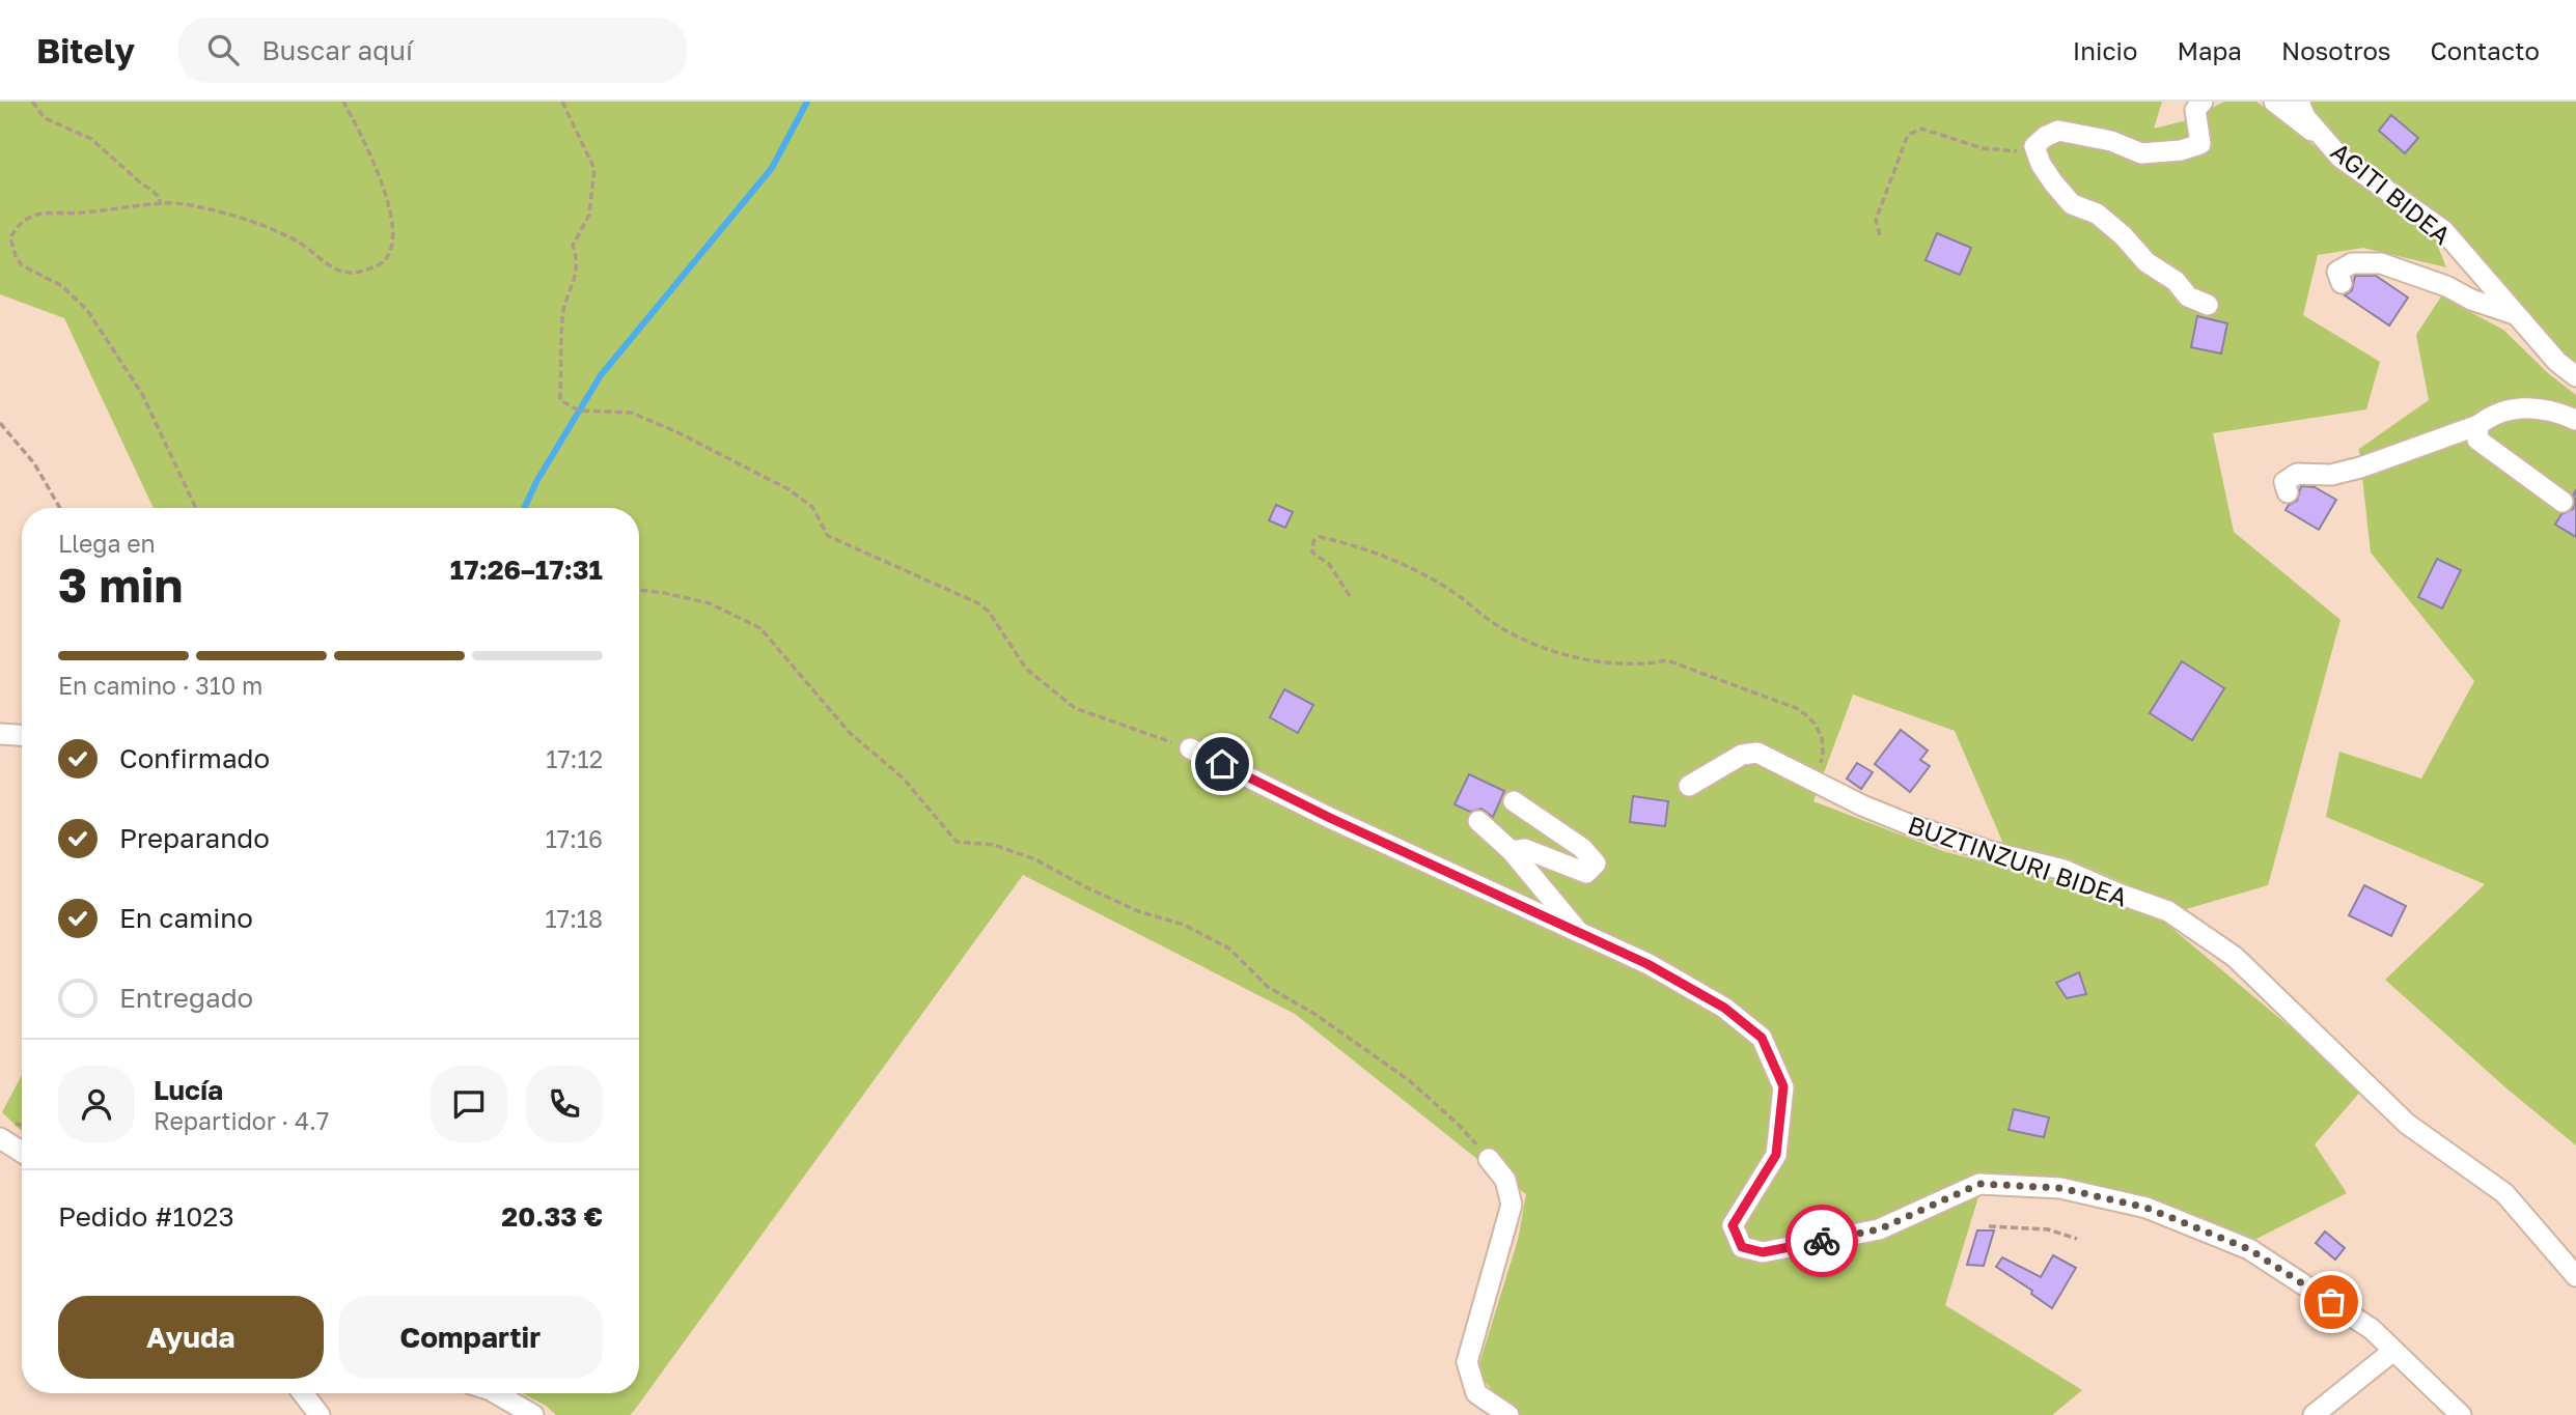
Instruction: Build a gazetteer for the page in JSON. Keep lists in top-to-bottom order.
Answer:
{
  "streets": {
    "street": ["AGITI BIDEA", "BUZTINZURI BIDEA"]
  },
  "page": {
    "header": "Bitely",
    "search": "Buscar aquí",
    "nav": [
      "Inicio",
      "Mapa",
      "Nosotros",
      "Contacto"
    ],
    "heading": ["3 min", "Llega en", "17:26–17:31"],
    "panel": [
      "Lucía",
      "Repartidor · 4.7",
      "Pedido #1023",
      "20.33 €"
    ],
    "bar": "En camino · 310 m",
    "list": [
      ["Confirmado", "17:12"],
      ["Preparando", "17:16"],
      ["En camino", "17:18"],
      "Entregado"
    ],
    "buttons": ["Ayuda", "Compartir"]
  }
}
